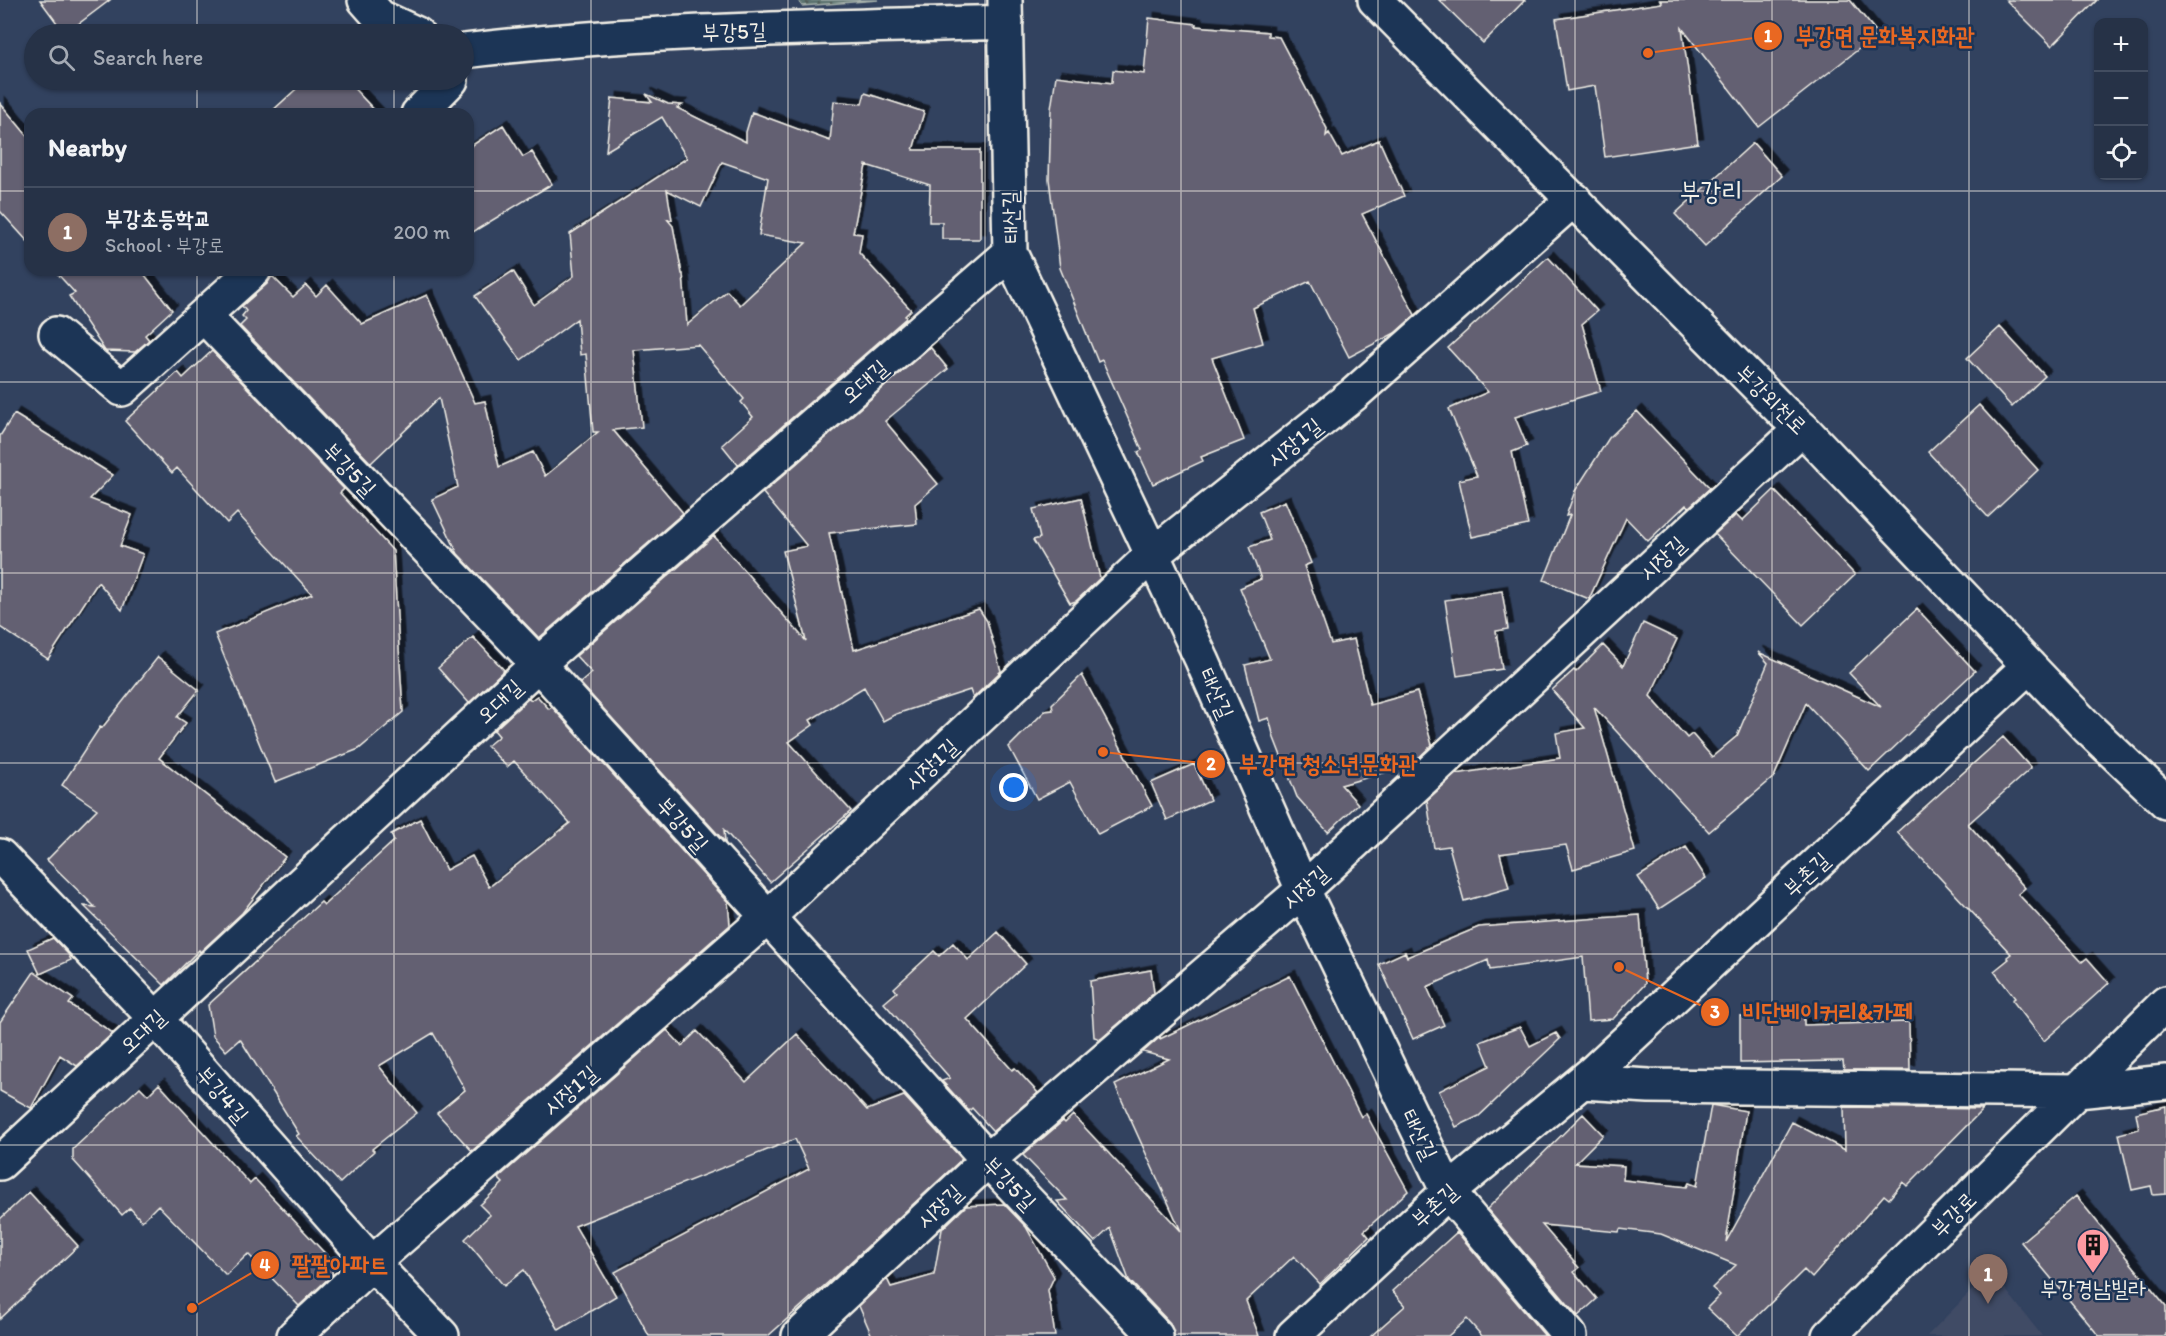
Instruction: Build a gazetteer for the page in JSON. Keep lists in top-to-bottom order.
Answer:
{
  "streets": {
    "street": [
      "부강5길",
      "태산길",
      "오대길",
      "부강외천로",
      "시장1길",
      "시장길",
      "부촌길",
      "부강4길",
      "부강로"
    ]
  },
  "crossings": [
    ["부강5길", "태산길"],
    ["부강5길", "오대길"],
    ["부강5길", "시장1길"],
    ["부강5길", "시장길"],
    ["태산길", "오대길"],
    ["태산길", "시장1길"],
    ["태산길", "시장길"],
    ["태산길", "부촌길"],
    ["오대길", "부강4길"],
    ["부강외천로", "시장1길"],
    ["부강외천로", "시장길"],
    ["부강외천로", "부촌길"],
    ["시장1길", "부강4길"]
  ],
  "districts": ["부강리"],
  "places": {
    "other": [
      "부강면 문화복지화관",
      "부강면 청소년문화관",
      "비단베이커리&카페",
      "팔팔아파트"
    ],
    "building": ["부강경남빌라"]
  },
  "page": {
    "map_buttons": ["+", "−"],
    "search": "Search here",
    "heading": "Nearby",
    "list": [
      {
        "mark": "1",
        "name": "부강초등학교",
        "note": "School · 부강로",
        "value": "200 m"
      }
    ],
    "pins": "1"
  }
}
